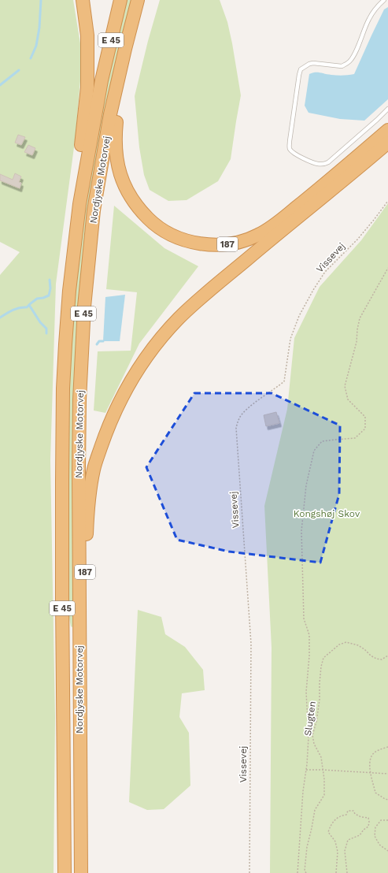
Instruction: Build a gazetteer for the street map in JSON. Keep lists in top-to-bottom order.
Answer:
{
  "streets": {
    "highway": ["E 45", "Nordjyske Motorvej", "187"],
    "path": ["Vissevej", "Slugten"]
  },
  "crossings": [
    ["Nordjyske Motorvej", "187"]
  ],
  "parks": ["Kongshøj Skov"]
}
